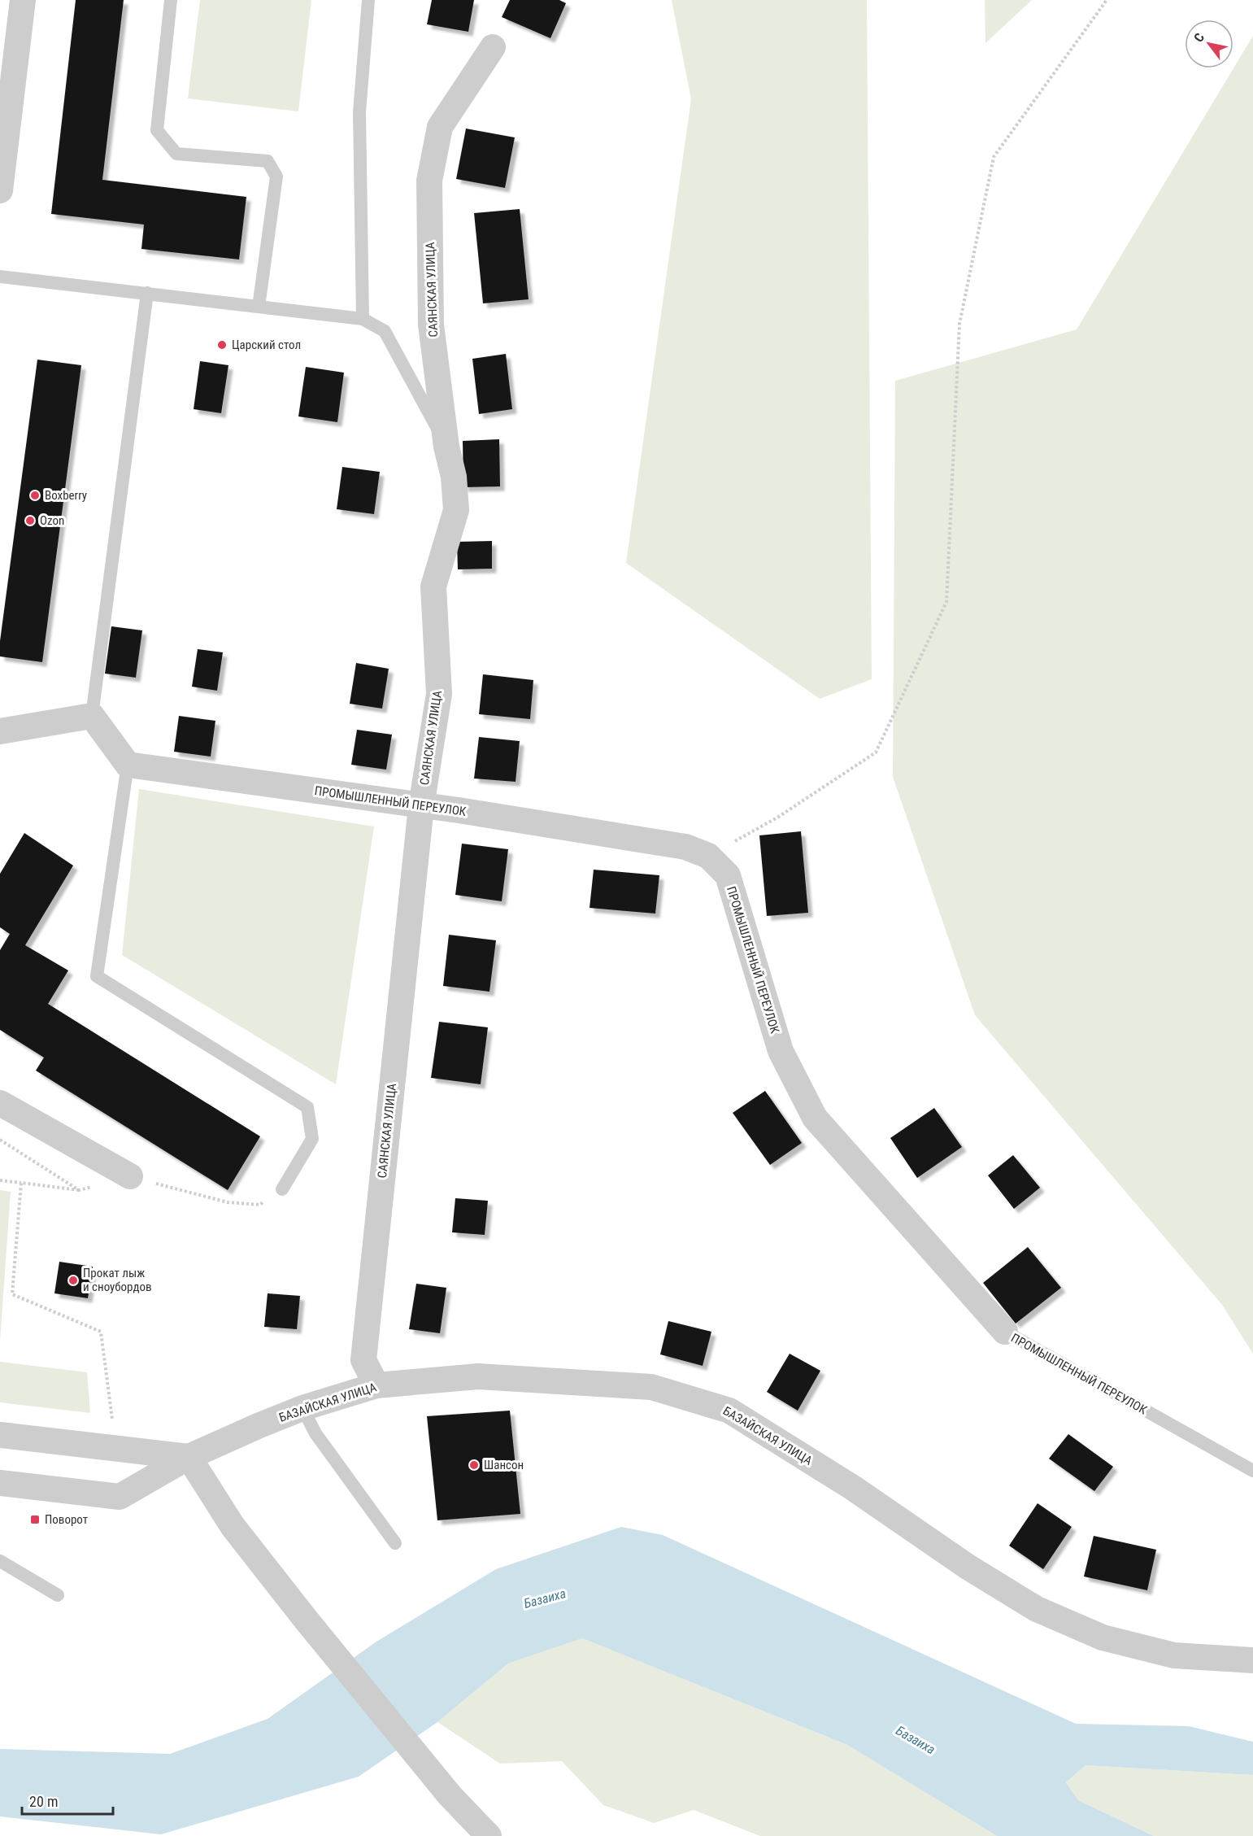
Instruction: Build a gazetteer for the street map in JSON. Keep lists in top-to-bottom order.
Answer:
{
  "streets": {
    "street": ["САЯНСКАЯ УЛИЦА", "ПРОМЫШЛЕННЫЙ ПЕРЕУЛОК", "БАЗАЙСКАЯ УЛИЦА"]
  },
  "crossings": [
    ["САЯНСКАЯ УЛИЦА", "ПРОМЫШЛЕННЫЙ ПЕРЕУЛОК"],
    ["САЯНСКАЯ УЛИЦА", "БАЗАЙСКАЯ УЛИЦА"]
  ],
  "water": ["Базаиха"],
  "places": {
    "other": [
      "Царский стол",
      "Boxberry",
      "Ozon",
      "Прокат лыж и сноубордов",
      "Шансон"
    ],
    "transit": ["Поворот"]
  },
  "scale_bar": "20 m",
  "north": "top left"
}
